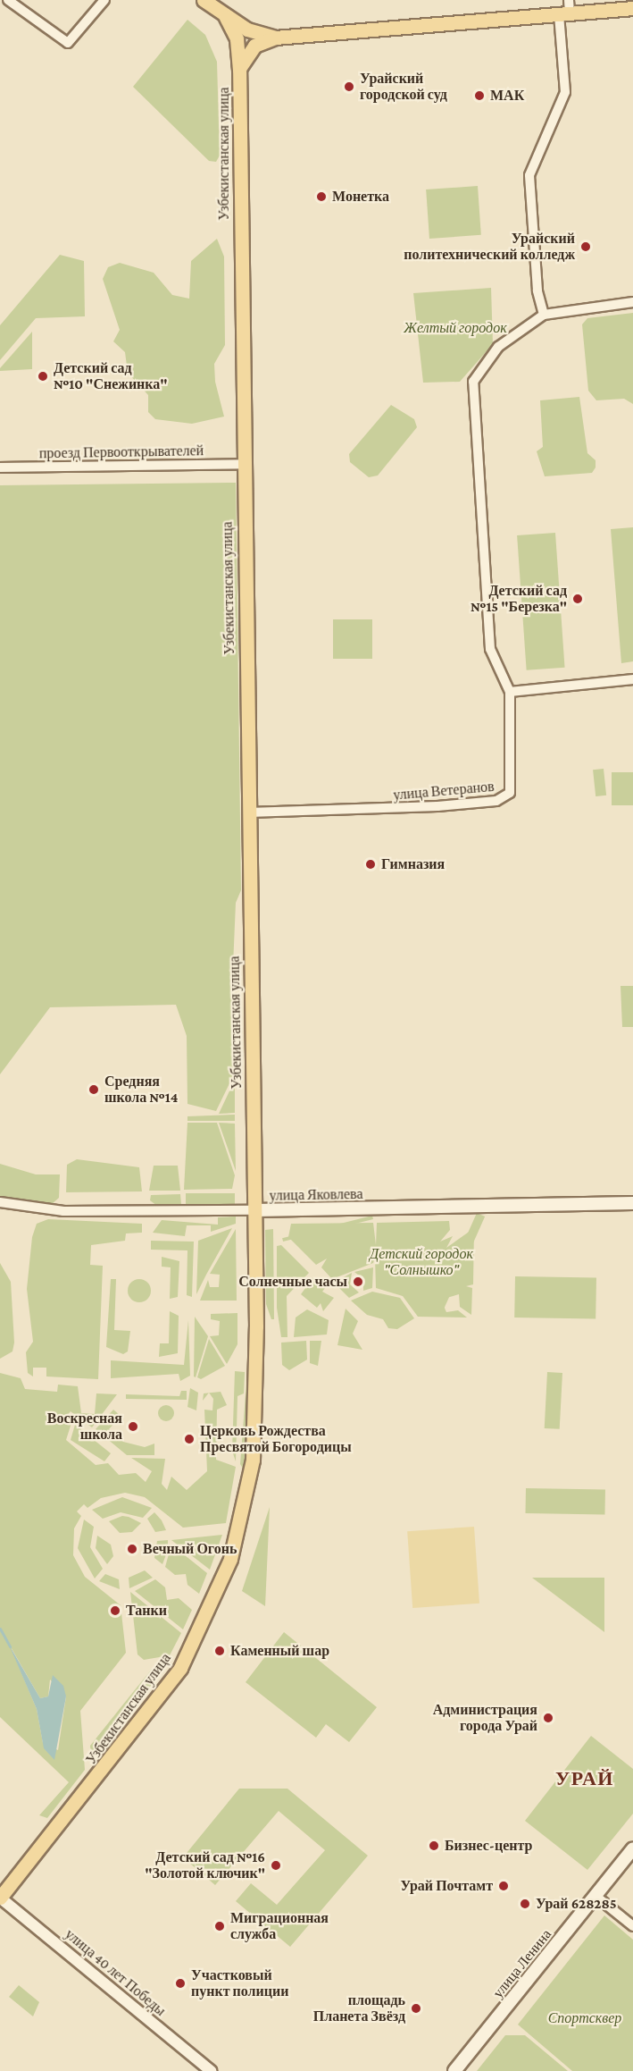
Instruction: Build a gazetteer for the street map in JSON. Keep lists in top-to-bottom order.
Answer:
{
  "streets": {
    "main road": ["Узбекистанская улица", "улица Яковлева", "улица Ленина"],
    "street": ["проезд Первооткрывателей", "улица Ветеранов", "улица 40 лет Победы"]
  },
  "crossings": [
    ["Узбекистанская улица", "проезд Первооткрывателей"],
    ["Узбекистанская улица", "улица Ветеранов"],
    ["Узбекистанская улица", "улица Яковлева"],
    ["Узбекистанская улица", "улица 40 лет Победы"]
  ],
  "districts": ["УРАЙ"],
  "parks": ["Желтый городок", "Детский городок \"Солнышко\"", "Спортсквер"],
  "places": [
    "Урайский городской суд",
    "МАК",
    "Монетка",
    "Урайский политехнический колледж",
    "Детский сад №10 \"Снежинка\"",
    "Детский сад №15 \"Березка\"",
    "Гимназия",
    "Средняя школа №14",
    "Солнечные часы",
    "Воскресная школа",
    "Церковь Рождества Пресвятой Богородицы",
    "Вечный Огонь",
    "Танки",
    "Каменный шар",
    "Администрация города Урай",
    "Бизнес-центр",
    "Детский сад №16 \"Золотой ключик\"",
    "Урай Почтамт",
    "Урай 628285",
    "Миграционная служба",
    "Участковый пункт полиции",
    "площадь Планета Звёзд"
  ]
}
